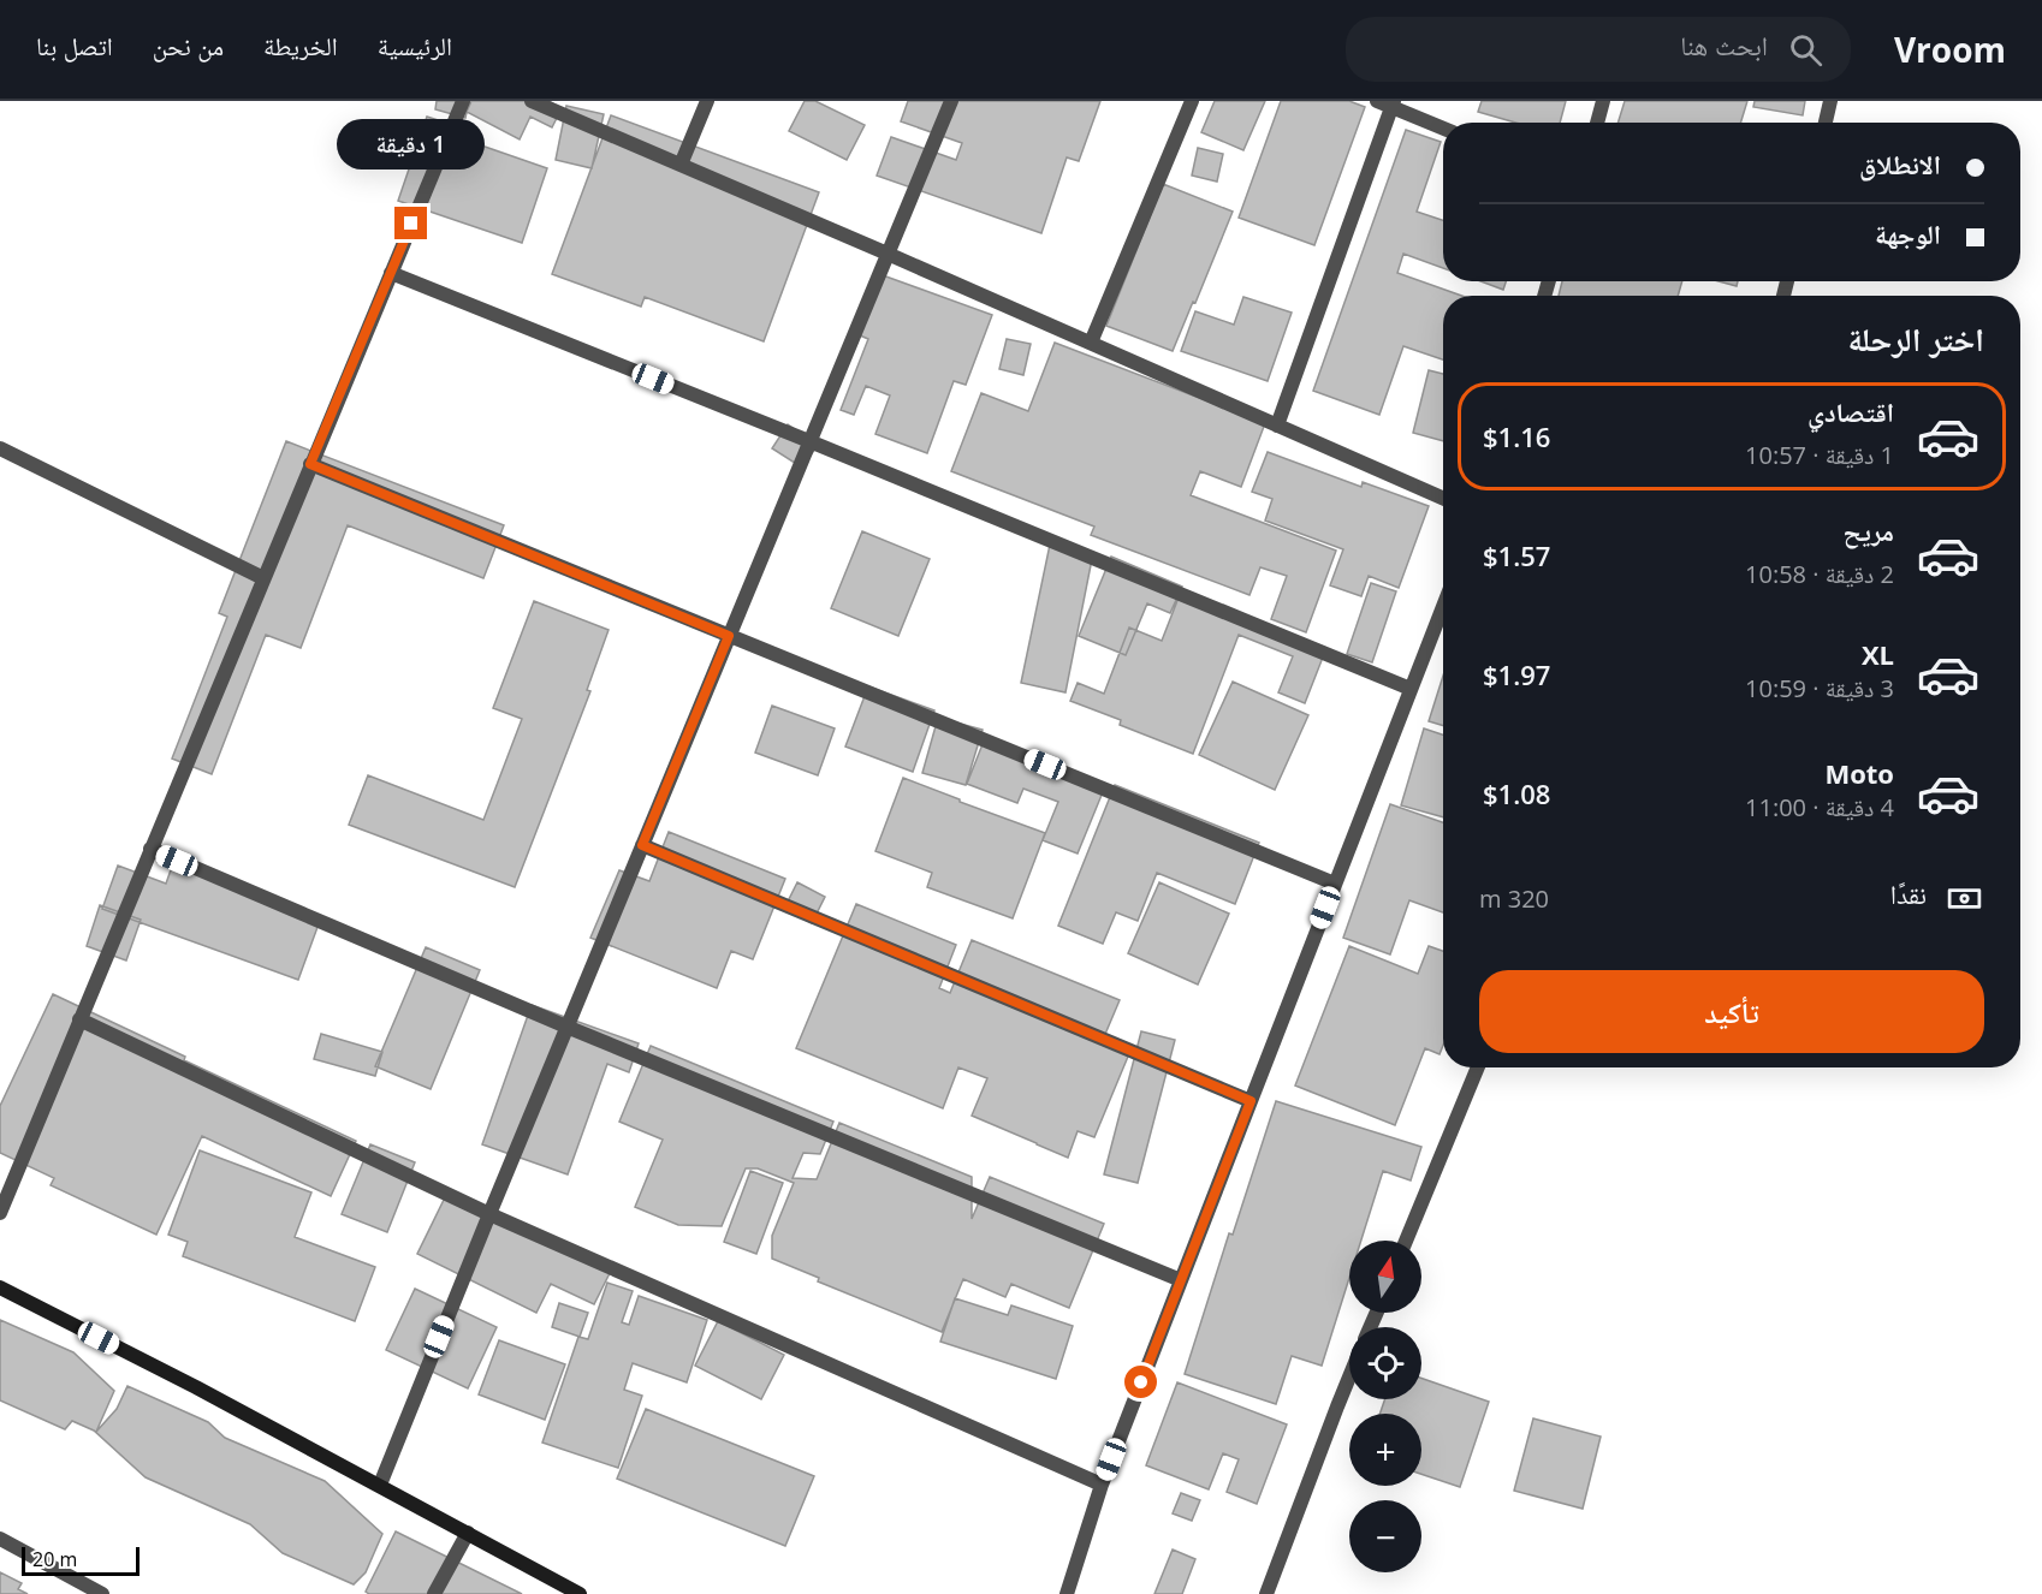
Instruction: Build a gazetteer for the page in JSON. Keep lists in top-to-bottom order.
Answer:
{
  "scale_bar": "20 m",
  "north": "top",
  "page": {
    "header": "Vroom",
    "search": "ابحث هنا",
    "nav": [
      "الرئيسية",
      "الخريطة",
      "من نحن",
      "اتصل بنا"
    ],
    "bubble": "1 دقيقة",
    "banner": ["الانطلاق", "الوجهة"],
    "heading": "اختر الرحلة",
    "list": [
      {
        "name": "اقتصادي",
        "note": "1 دقيقة · 10:57",
        "value": "$1.16"
      },
      {
        "name": "مريح",
        "note": "2 دقيقة · 10:58",
        "value": "$1.57"
      },
      {
        "name": "XL",
        "note": "3 دقيقة · 10:59",
        "value": "$1.97"
      },
      {
        "name": "Moto",
        "note": "4 دقيقة · 11:00",
        "value": "$1.08"
      }
    ],
    "pay": ["نقدًا", "320 m"],
    "buttons": "تأكيد",
    "map_buttons": ["+", "−"],
    "scale": "20 m"
  }
}
